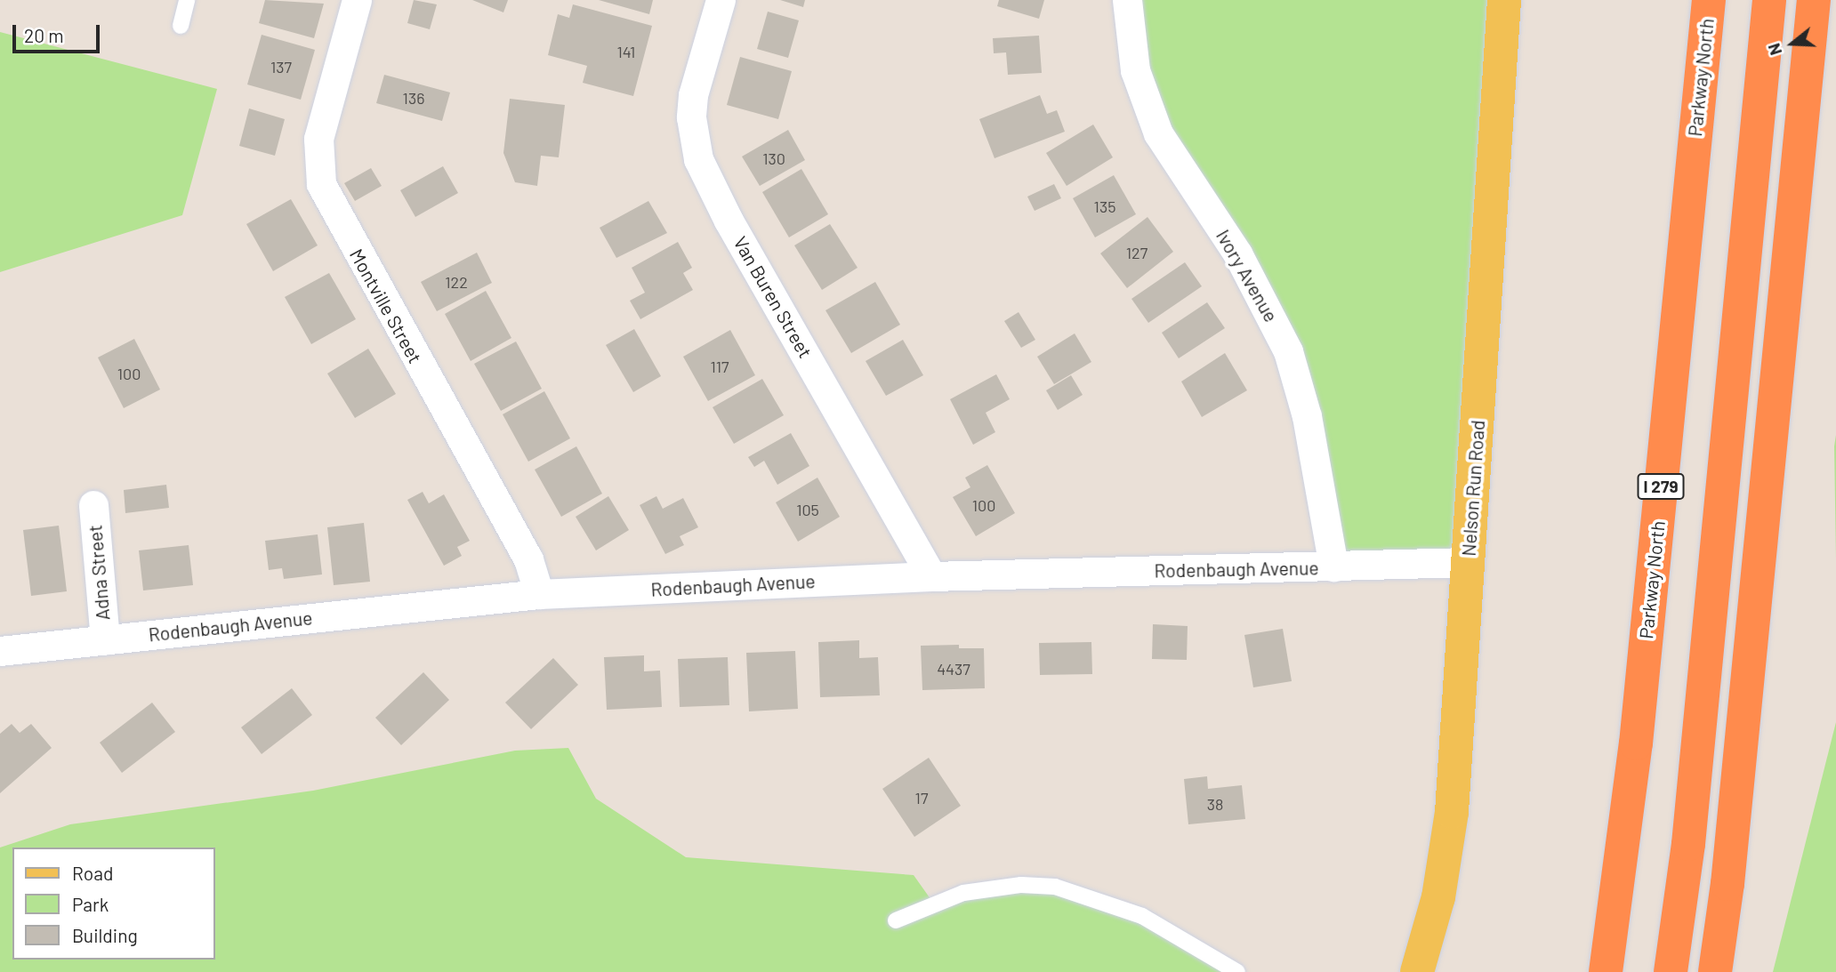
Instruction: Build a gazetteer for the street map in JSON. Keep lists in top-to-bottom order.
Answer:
{
  "streets": {
    "highway": ["Parkway North", "I 279"],
    "main road": ["Nelson Run Road"],
    "street": [
      "Ivory Avenue",
      "Van Buren Street",
      "Montville Street",
      "Rodenbaugh Avenue",
      "Adna Street"
    ]
  },
  "crossings": [
    ["Ivory Avenue", "Rodenbaugh Avenue"],
    ["Van Buren Street", "Rodenbaugh Avenue"],
    ["Montville Street", "Rodenbaugh Avenue"],
    ["Nelson Run Road", "Rodenbaugh Avenue"],
    ["Rodenbaugh Avenue", "Adna Street"]
  ],
  "house_numbers": [
    "141",
    "137",
    "136",
    "130",
    "135",
    "127",
    "122",
    "117",
    "100",
    "100",
    "105",
    "4437",
    "17",
    "38"
  ],
  "legend": ["Road", "Park", "Building"],
  "scale_bar": "20 m",
  "north": "left"
}
